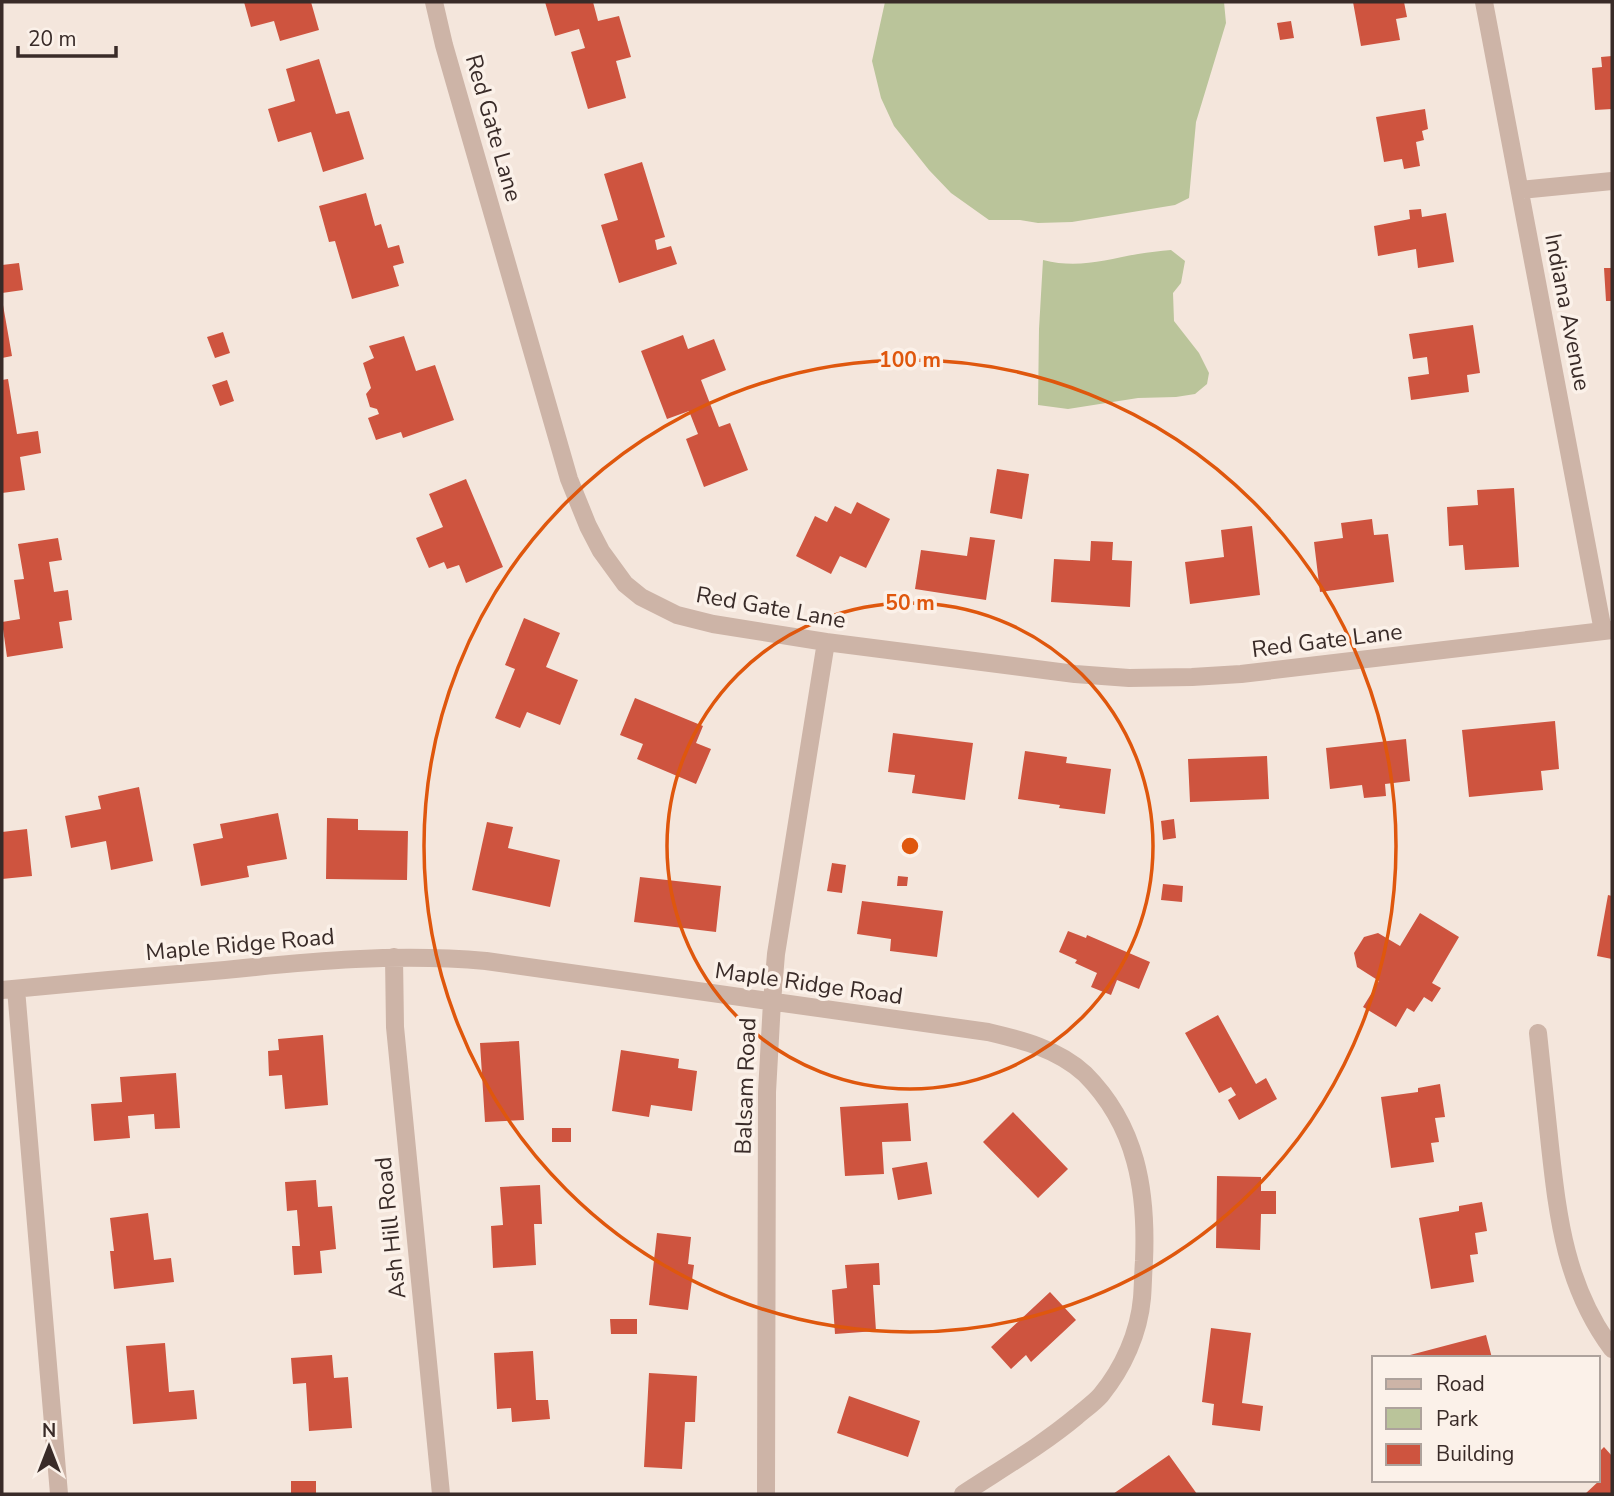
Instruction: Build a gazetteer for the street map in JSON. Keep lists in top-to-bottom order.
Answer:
{
  "streets": {
    "street": [
      "Red Gate Lane",
      "Indiana Avenue",
      "Maple Ridge Road",
      "Balsam Road",
      "Ash Hill Road"
    ]
  },
  "crossings": [
    ["Red Gate Lane", "Indiana Avenue"],
    ["Red Gate Lane", "Balsam Road"],
    ["Maple Ridge Road", "Balsam Road"],
    ["Maple Ridge Road", "Ash Hill Road"]
  ],
  "legend": ["Road", "Park", "Building"],
  "scale_bar": "20 m",
  "north": "top",
  "rings": ["100 m", "50 m"]
}
